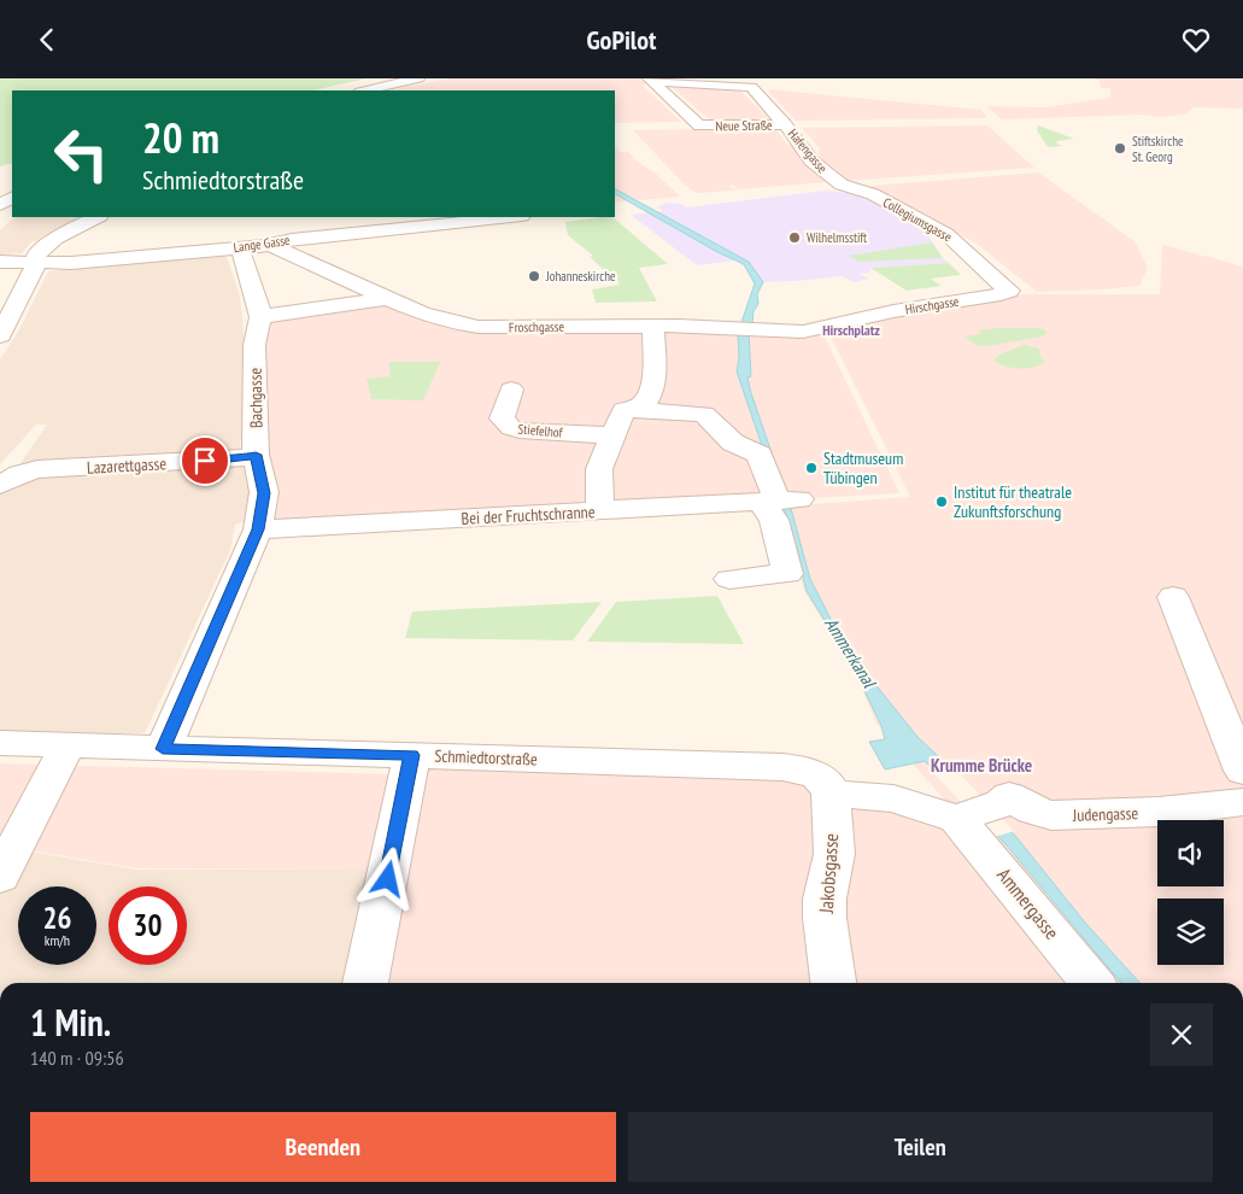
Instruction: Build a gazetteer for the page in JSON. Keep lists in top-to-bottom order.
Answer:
{
  "streets": {
    "street": [
      "Neue Straße",
      "Hafengasse",
      "Collegiumsgasse",
      "Lange Gasse",
      "Hirschgasse",
      "Froschgasse",
      "Bachgasse",
      "Stiefelhof",
      "Lazarettgasse",
      "Bei der Fruchtschranne",
      "Schmiedtorstraße",
      "Judengasse",
      "Jakobsgasse",
      "Ammergasse"
    ]
  },
  "crossings": [
    ["Neue Straße", "Hafengasse"],
    ["Hafengasse", "Collegiumsgasse"],
    ["Collegiumsgasse", "Hirschgasse"],
    ["Lange Gasse", "Froschgasse"],
    ["Lange Gasse", "Bachgasse"],
    ["Hirschgasse", "Froschgasse"],
    ["Bachgasse", "Lazarettgasse"],
    ["Bachgasse", "Bei der Fruchtschranne"],
    ["Bachgasse", "Schmiedtorstraße"],
    ["Schmiedtorstraße", "Jakobsgasse"],
    ["Judengasse", "Ammergasse"]
  ],
  "districts": ["Hirschplatz", "Krumme Brücke"],
  "water": ["Ammerkanal"],
  "places": [
    "Stiftskirche St. Georg",
    "Wilhelmsstift",
    "Johanneskirche",
    "Stadtmuseum Tübingen",
    "Institut für theatrale Zukunftsforschung"
  ],
  "page": {
    "header": "GoPilot",
    "turn": ["20 m", "Schmiedtorstraße"],
    "speed": "26 km/h",
    "limit": "30",
    "heading": ["1 Min.", "140 m · 09:56"],
    "buttons": ["Beenden", "Teilen"]
  }
}
